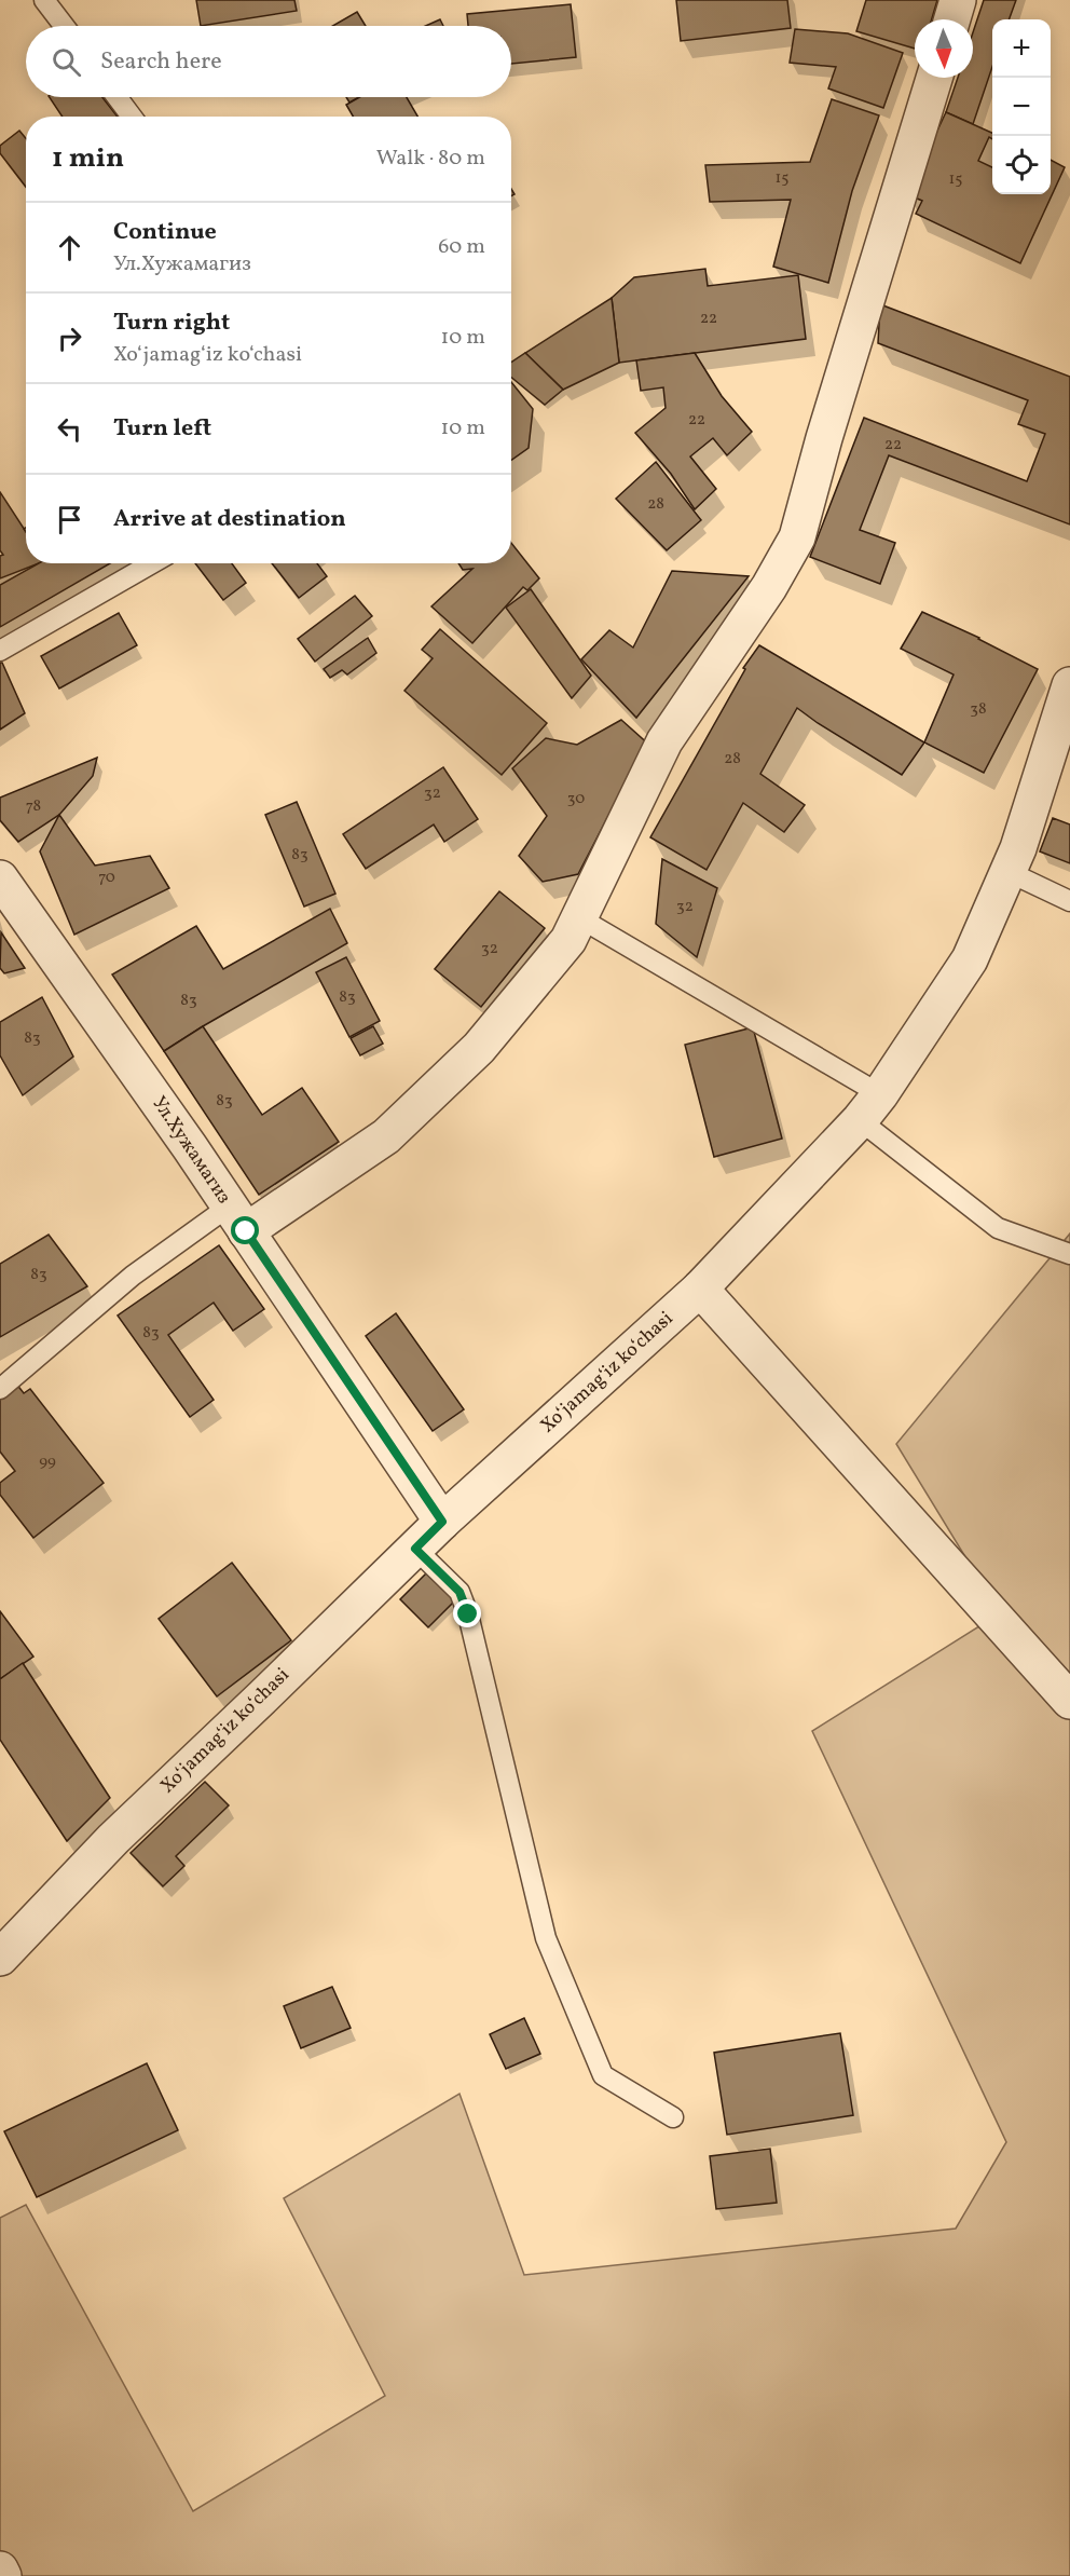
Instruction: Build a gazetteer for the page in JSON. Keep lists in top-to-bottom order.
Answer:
{
  "streets": {
    "street": ["Ул.Хужамагиз", "Xoʻjamagʻiz koʻchasi"]
  },
  "crossings": [
    ["Ул.Хужамагиз", "Xoʻjamagʻiz koʻchasi"]
  ],
  "house_numbers": [
    "15",
    "15",
    "22",
    "22",
    "22",
    "28",
    "38",
    "28",
    "32",
    "30",
    "78",
    "83",
    "70",
    "32",
    "32",
    "83",
    "83",
    "83",
    "83",
    "83",
    "83",
    "99"
  ],
  "north": "bottom",
  "page": {
    "map_buttons": ["+", "−"],
    "search": "Search here",
    "heading": ["1 min", "Walk · 80 m"],
    "list": [
      ["Continue", "Ул.Хужамагиз", "60 m"],
      ["Turn right", "Xoʻjamagʻiz koʻchasi", "10 m"],
      ["Turn left", "10 m"],
      "Arrive at destination"
    ]
  }
}
